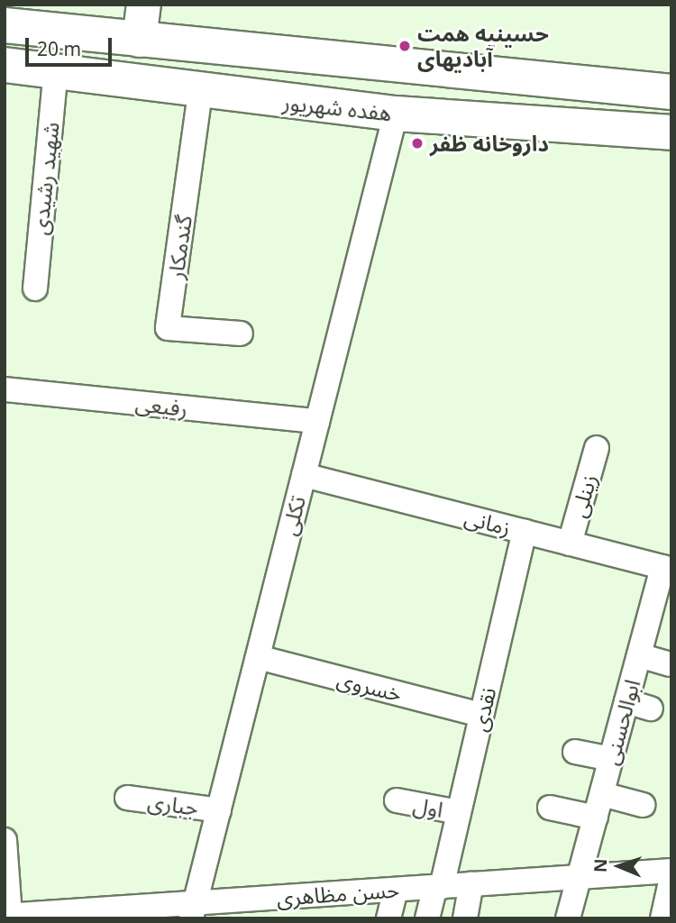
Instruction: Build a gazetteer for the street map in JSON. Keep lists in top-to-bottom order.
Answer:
{
  "streets": {
    "main road": ["هفده شهریور"],
    "street": [
      "شهید رشیدی",
      "گندمکار",
      "رفیعی",
      "زینلی",
      "تکلی",
      "زمانی",
      "خسروی",
      "نقدی",
      "ابوالحسنی",
      "جباری",
      "اول",
      "حسن مظاهری"
    ]
  },
  "crossings": [
    ["هفده شهریور", "شهید رشیدی"],
    ["هفده شهریور", "گندمکار"],
    ["هفده شهریور", "تکلی"],
    ["رفیعی", "تکلی"],
    ["زینلی", "زمانی"],
    ["تکلی", "زمانی"],
    ["تکلی", "خسروی"],
    ["تکلی", "جباری"],
    ["تکلی", "حسن مظاهری"],
    ["زمانی", "نقدی"],
    ["زمانی", "ابوالحسنی"],
    ["خسروی", "نقدی"],
    ["نقدی", "اول"],
    ["نقدی", "حسن مظاهری"],
    ["ابوالحسنی", "حسن مظاهری"]
  ],
  "places": ["حسینیه همت آبادیهای", "داروخانه ظفر"],
  "scale_bar": "20 m",
  "north": "left"
}
